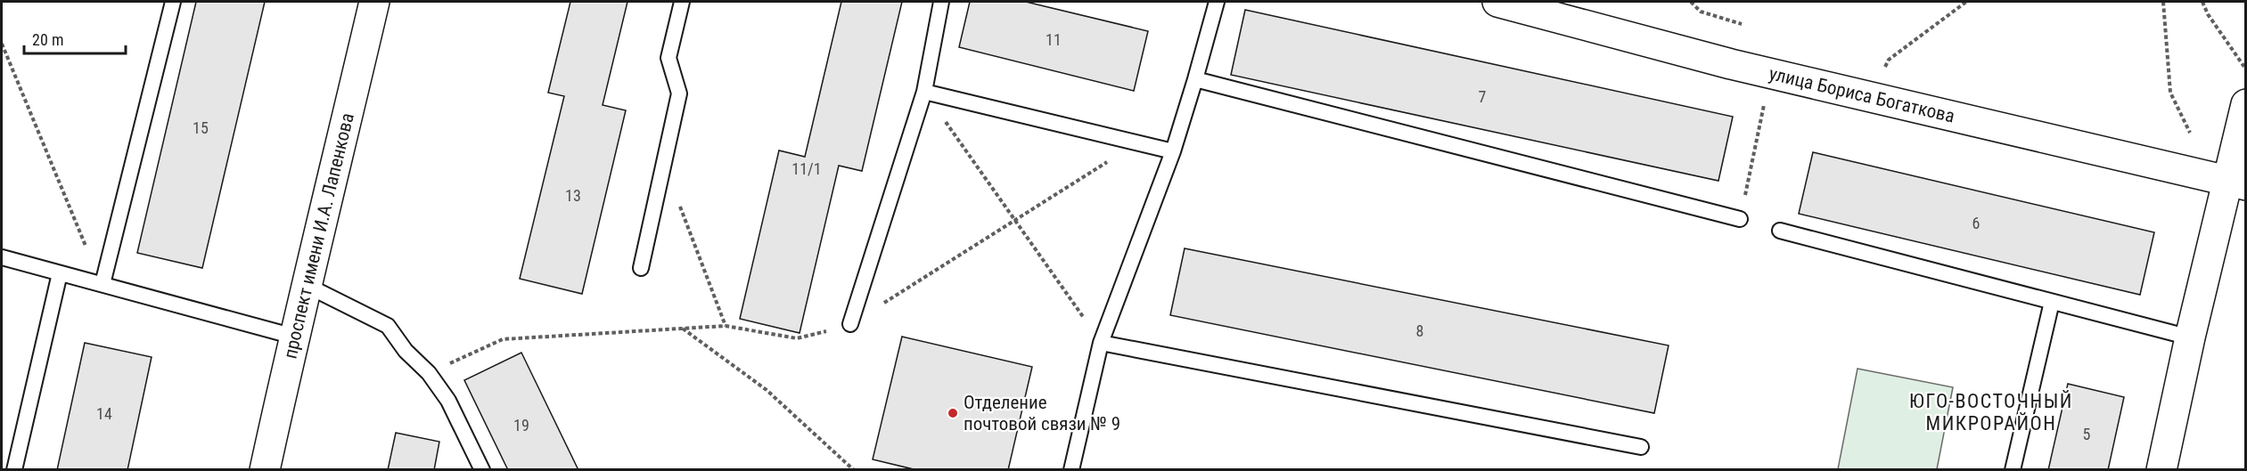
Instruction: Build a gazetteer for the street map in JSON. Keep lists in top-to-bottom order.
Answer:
{
  "streets": {
    "street": ["улица Бориса Богаткова", "проспект имени И.А. Лапенкова"]
  },
  "districts": ["ЮГО-ВОСТОЧНЫЙ МИКРОРАЙОН"],
  "places": ["Отделение почтовой связи № 9"],
  "house_numbers": [
    "11",
    "7",
    "15",
    "11/1",
    "13",
    "6",
    "8",
    "14",
    "19",
    "5"
  ],
  "scale_bar": "20 m"
}
